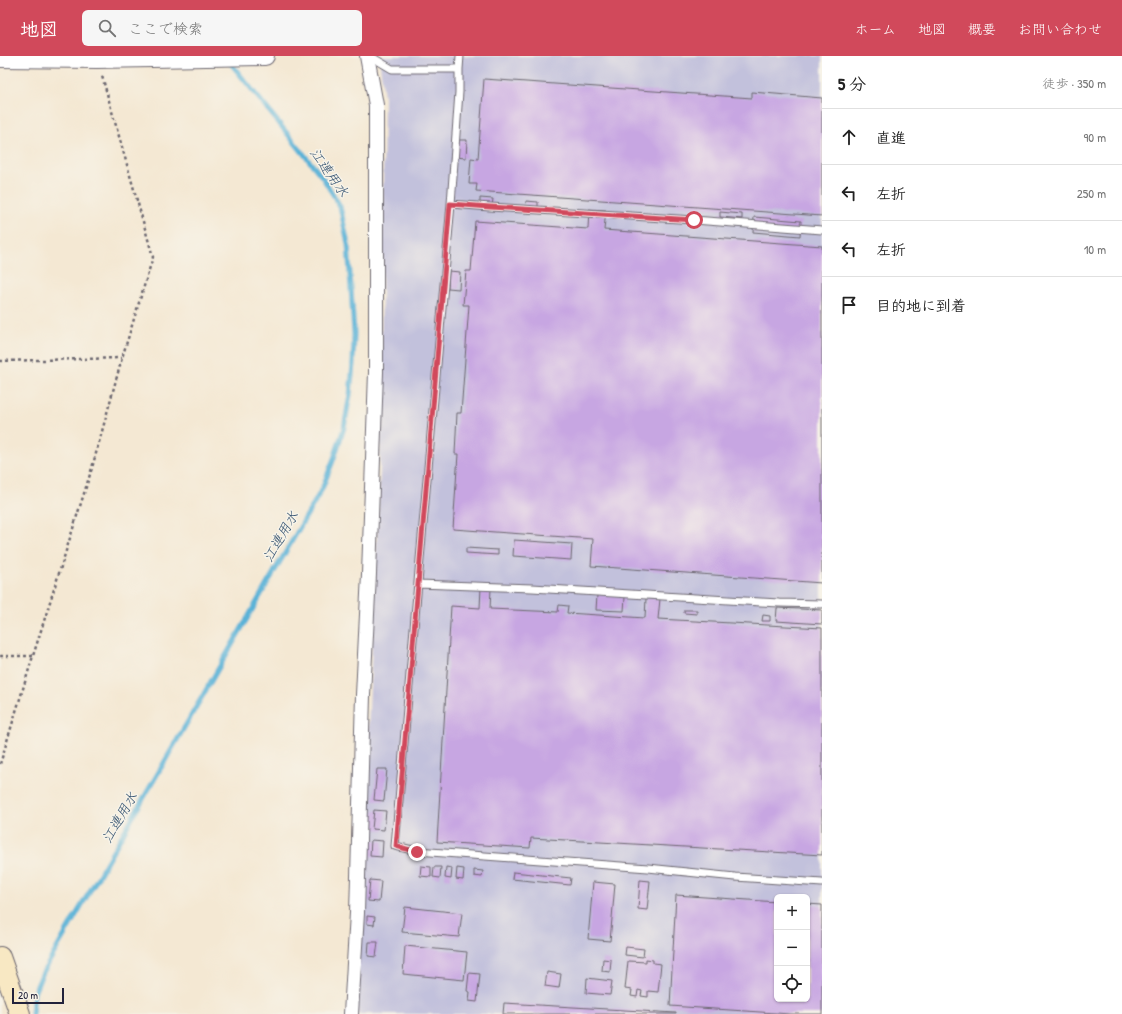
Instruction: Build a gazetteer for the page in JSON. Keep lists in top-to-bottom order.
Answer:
{
  "water": ["江連用水"],
  "scale_bar": "20 m",
  "page": {
    "header": "地図",
    "search": "ここで検索",
    "nav": [
      "ホーム",
      "地図",
      "概要",
      "お問い合わせ"
    ],
    "heading": ["5 分", "徒歩 · 350 m"],
    "list": [
      ["直進", "90 m"],
      ["左折", "250 m"],
      ["左折", "10 m"],
      "目的地に到着"
    ],
    "map_buttons": ["+", "−"],
    "scale": "20 m"
  }
}
